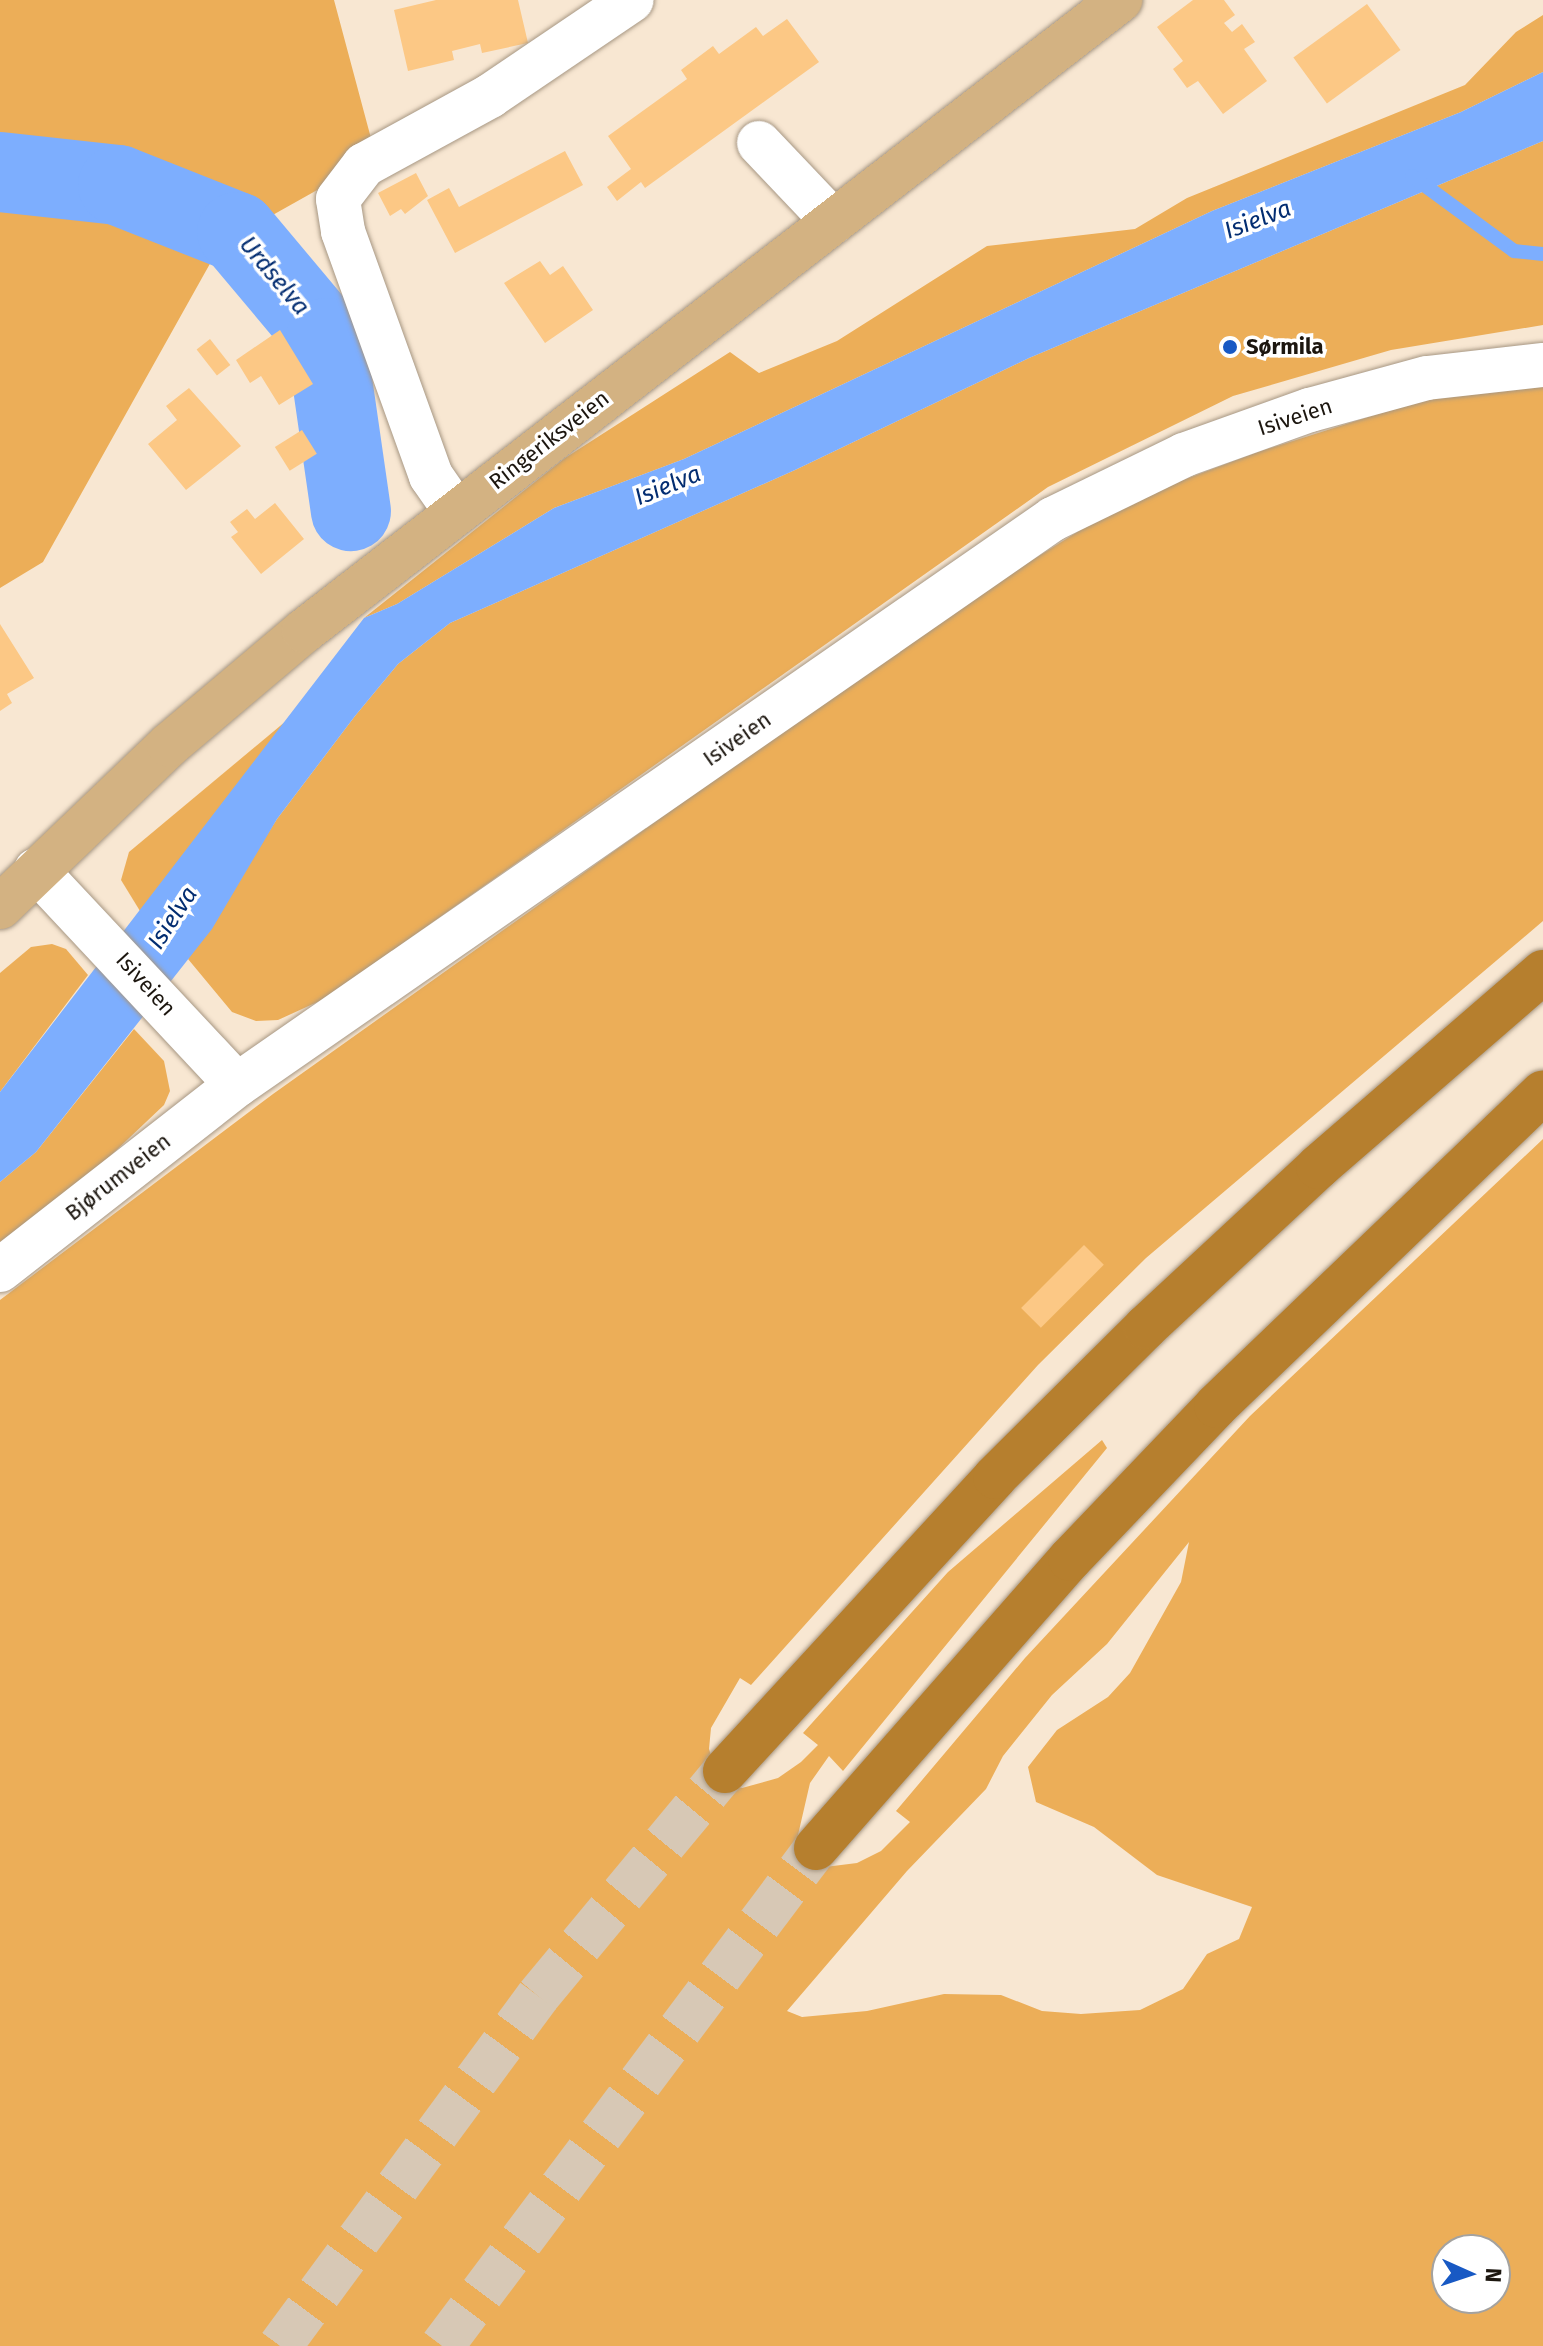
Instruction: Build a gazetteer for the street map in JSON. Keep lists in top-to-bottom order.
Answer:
{
  "streets": {
    "main road": ["Ringeriksveien"],
    "street": ["Isiveien", "Bjørumveien"]
  },
  "crossings": [
    ["Isiveien", "Ringeriksveien"],
    ["Isiveien", "Bjørumveien"]
  ],
  "water": ["Isielva", "Urdselva"],
  "places": ["Sørmila"],
  "north": "right"
}
